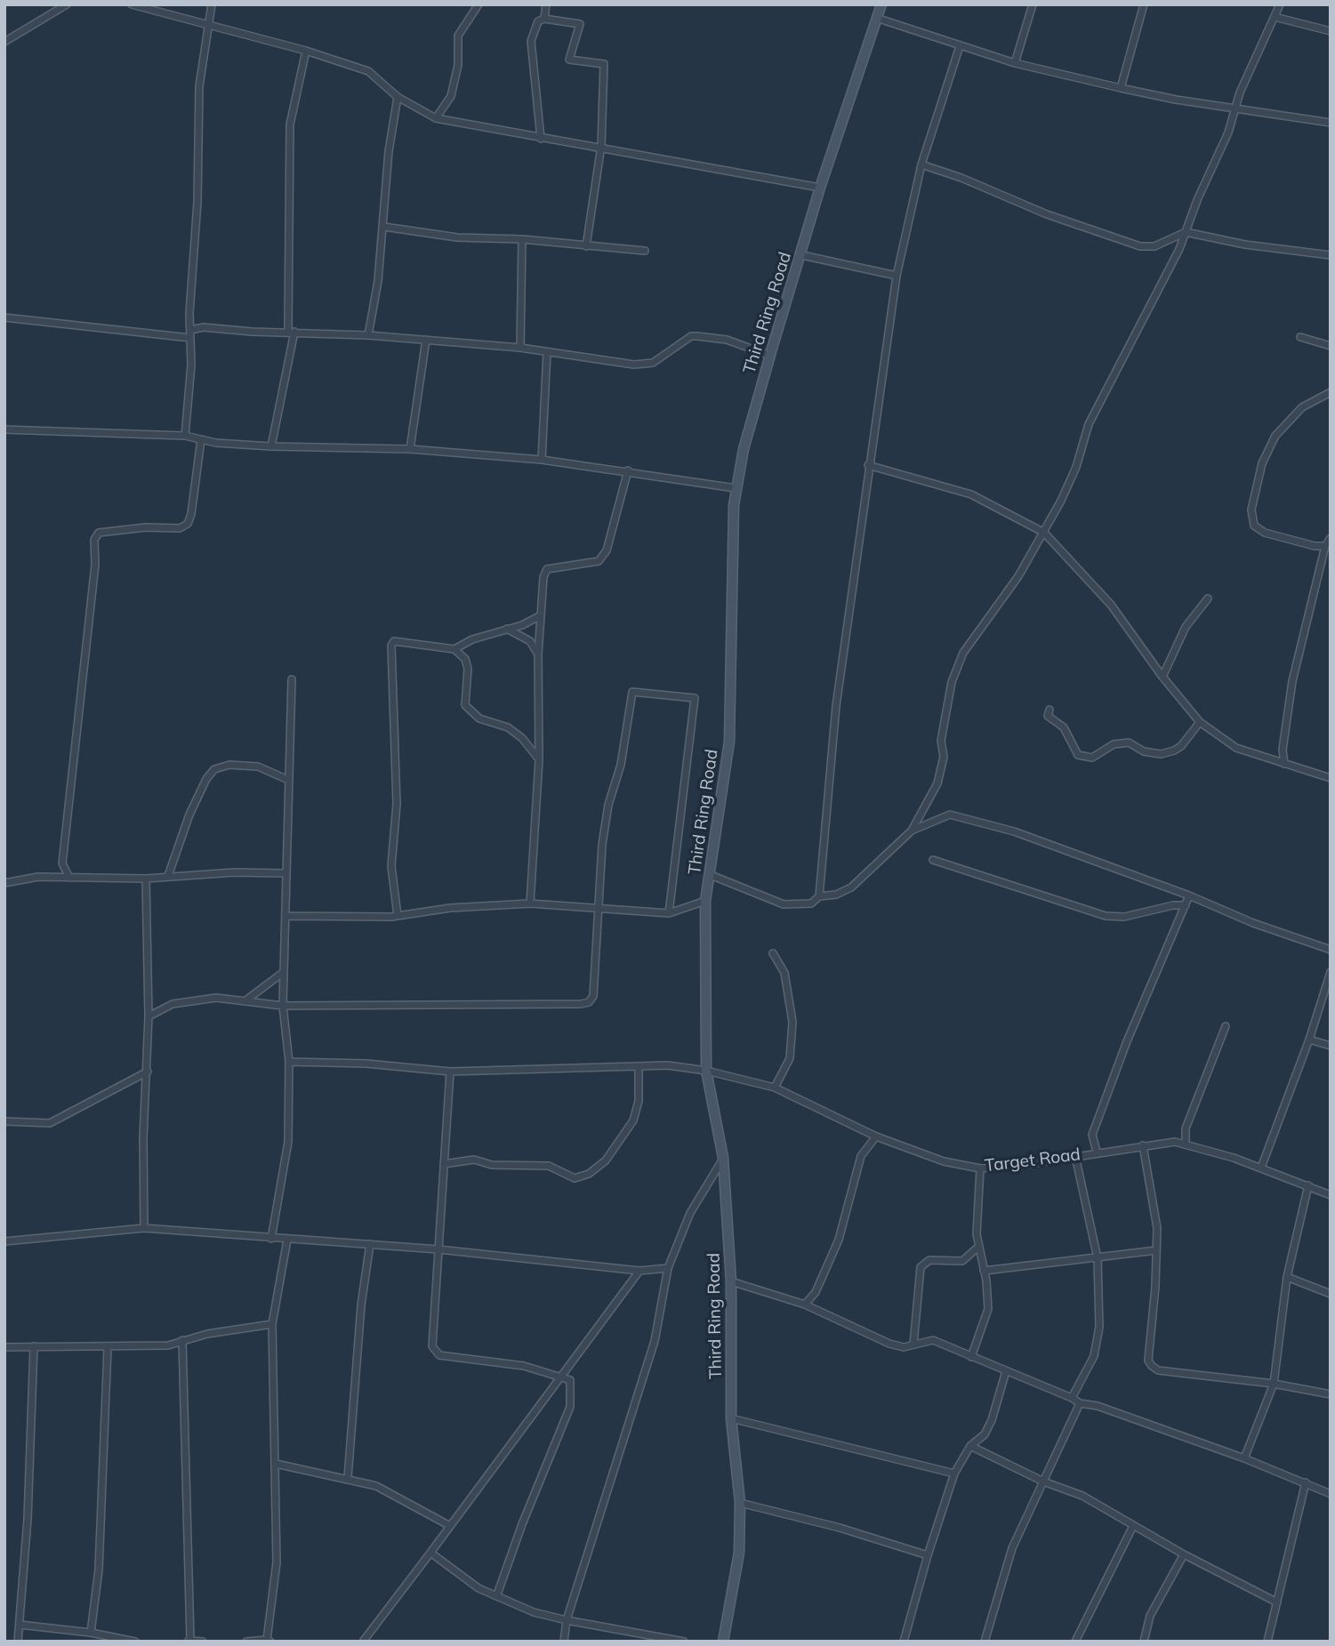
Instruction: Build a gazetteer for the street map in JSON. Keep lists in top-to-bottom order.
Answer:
{
  "streets": {
    "street": ["Third Ring Road", "Target Road"]
  },
  "crossings": [
    ["Third Ring Road", "Target Road"]
  ]
}
